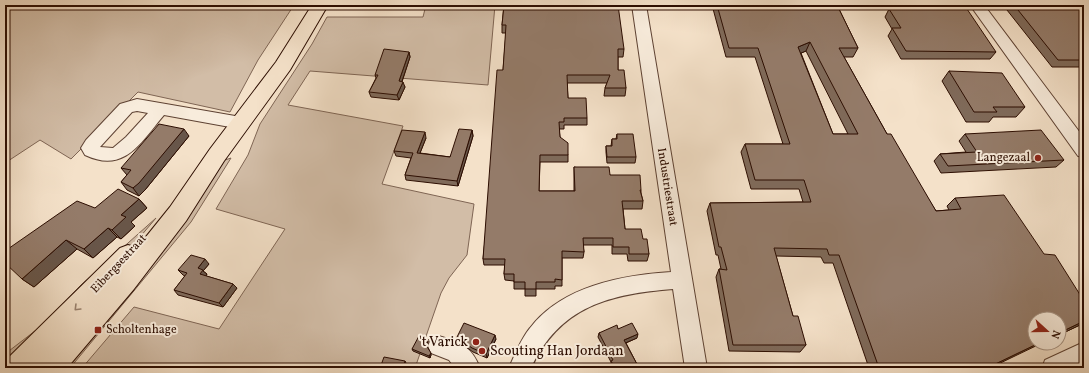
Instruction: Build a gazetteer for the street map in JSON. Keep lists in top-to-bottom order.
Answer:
{
  "streets": {
    "main road": ["Eibergsestraat"],
    "street": ["Industriestraat"]
  },
  "places": {
    "other": ["Langezaal", "'t Varick", "Scouting Han Jordaan"],
    "transit": ["Scholtenhage"]
  },
  "north": "right"
}
